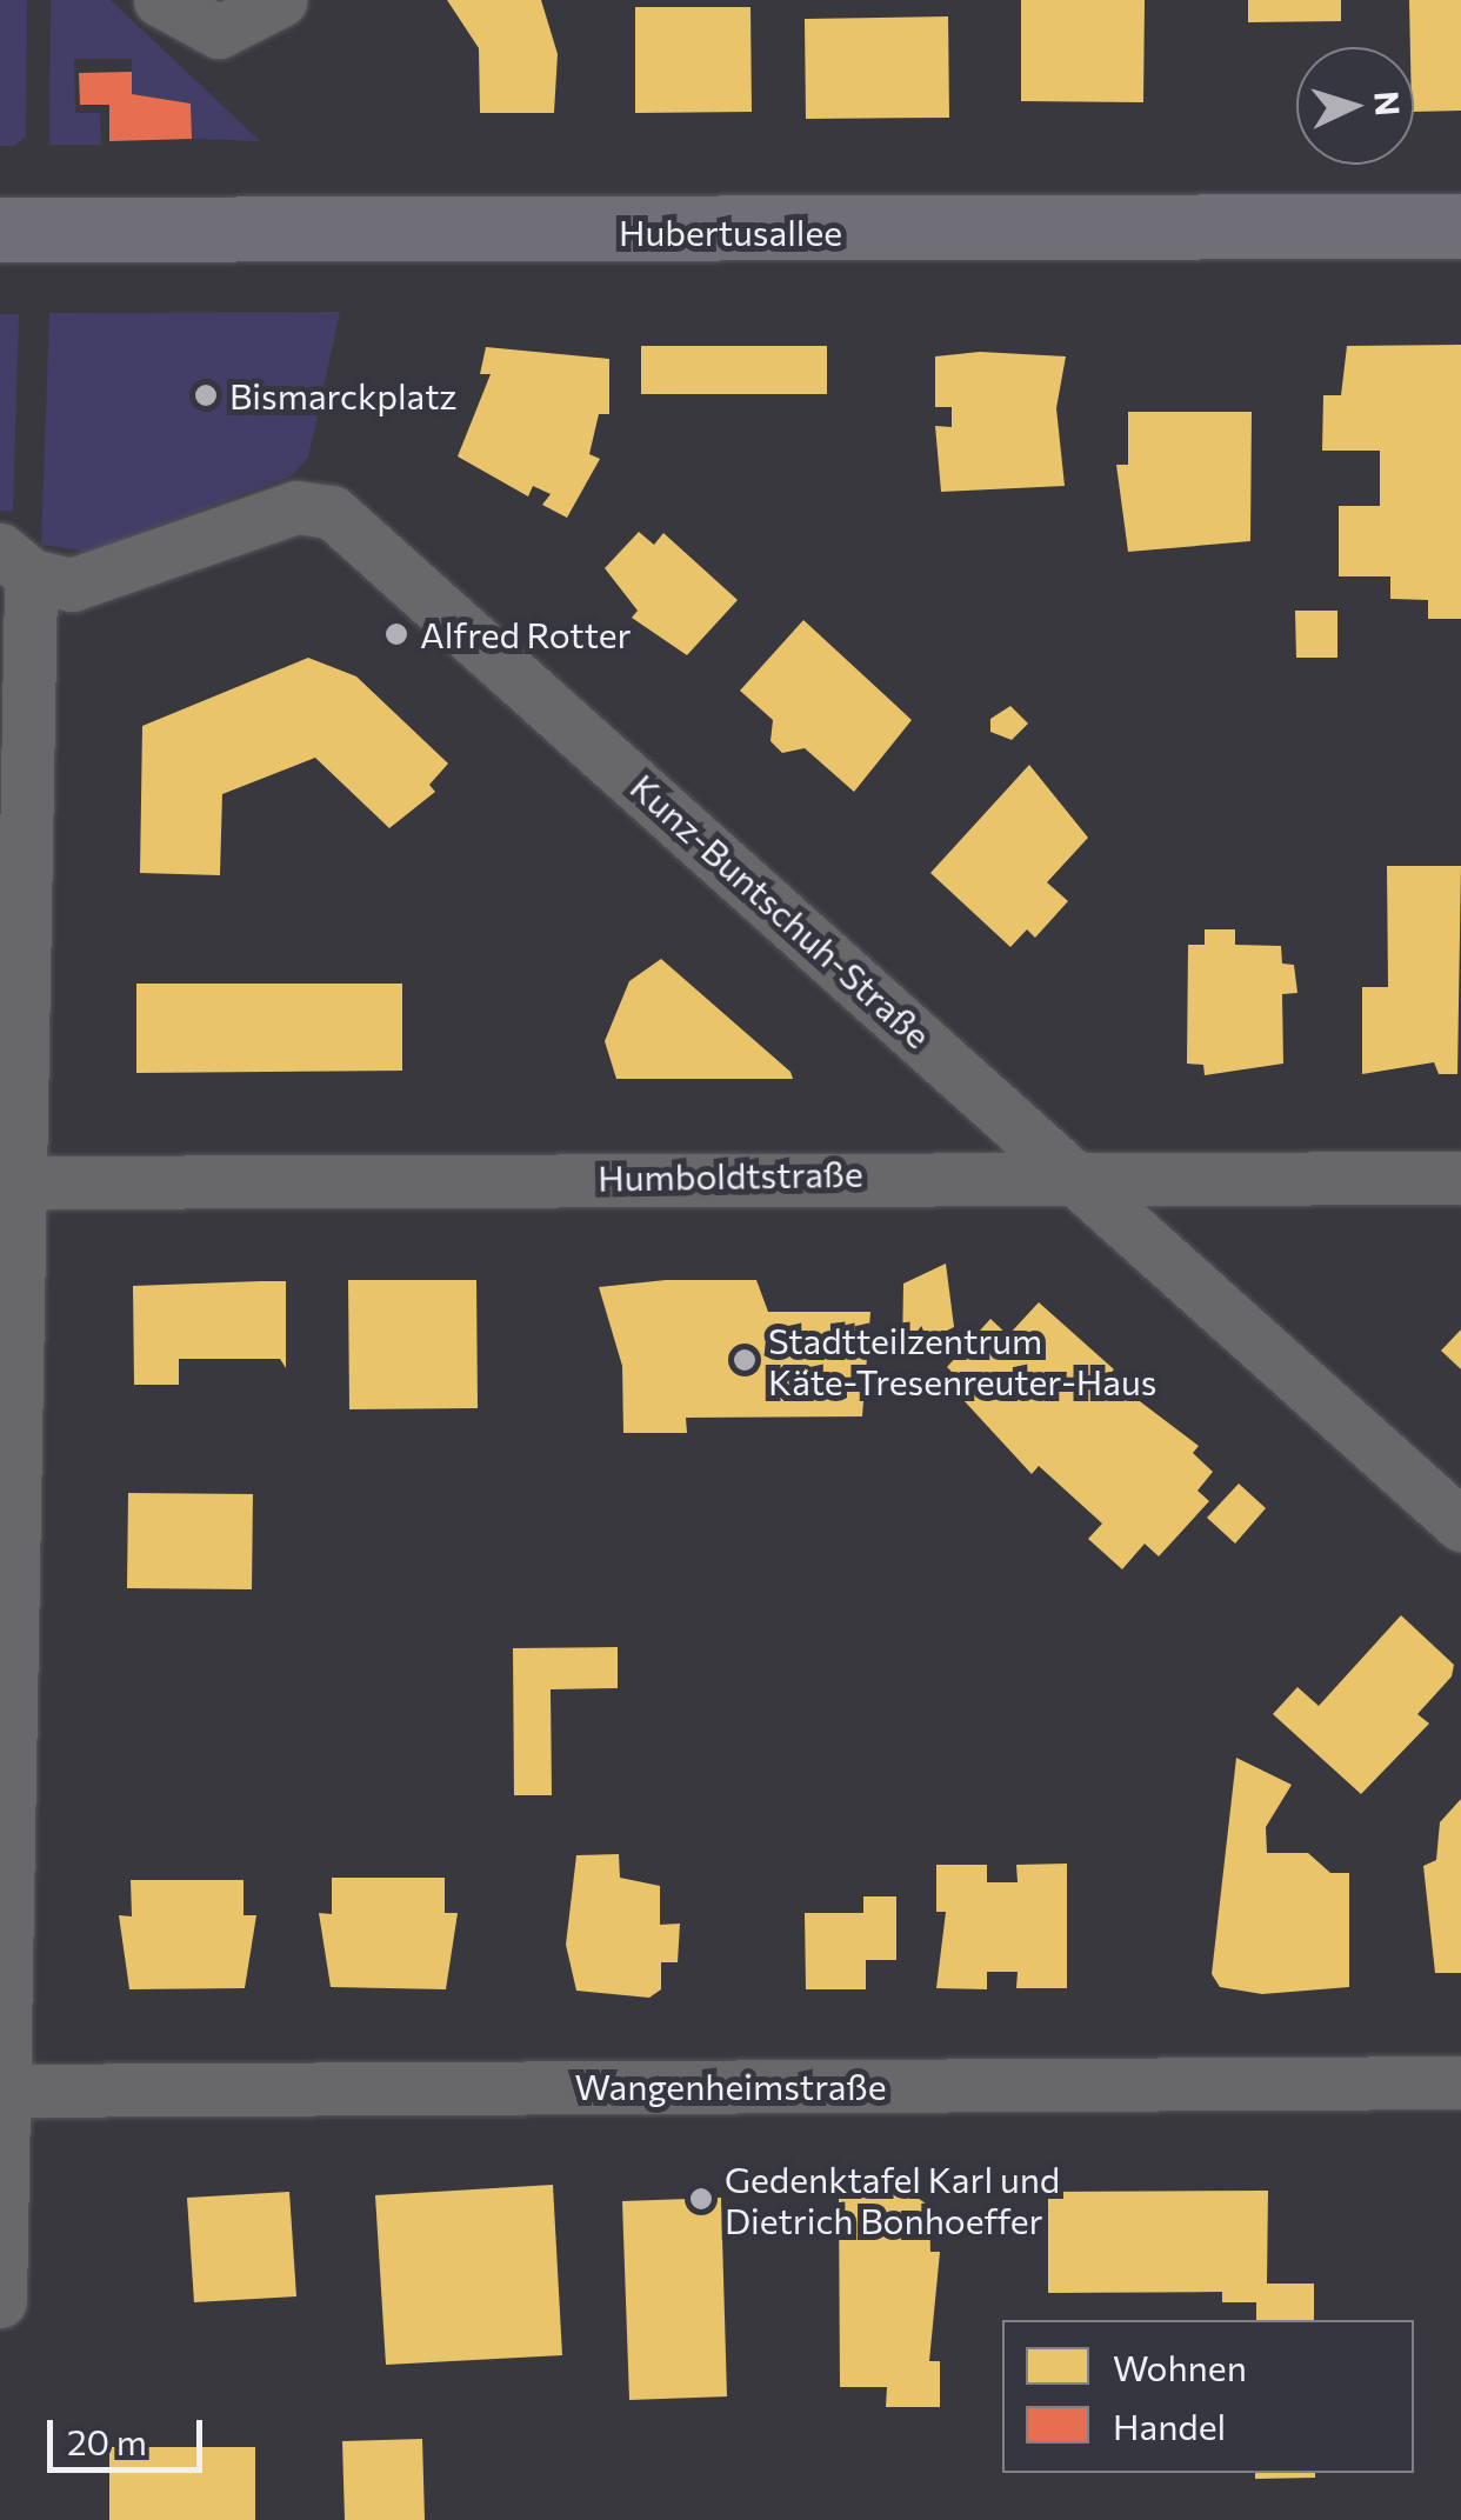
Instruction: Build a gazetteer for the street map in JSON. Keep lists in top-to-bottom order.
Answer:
{
  "streets": {
    "main road": ["Hubertusallee"],
    "street": ["Kunz-Buntschuh-Straße", "Humboldtstraße", "Wangenheimstraße"]
  },
  "crossings": [
    ["Kunz-Buntschuh-Straße", "Humboldtstraße"]
  ],
  "places": [
    "Bismarckplatz",
    "Alfred Rotter",
    "Stadtteilzentrum Käte-Tresenreuter-Haus",
    "Gedenktafel Karl und Dietrich Bonhoeffer"
  ],
  "legend": ["Wohnen", "Handel"],
  "scale_bar": "20 m",
  "north": "right"
}
